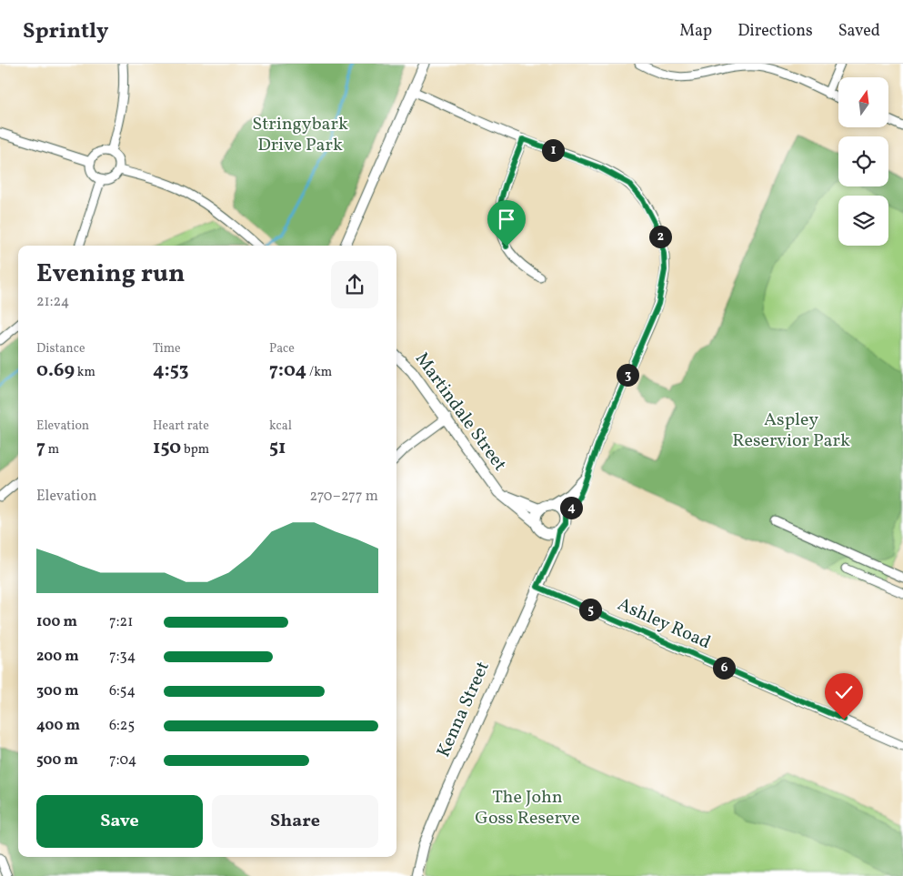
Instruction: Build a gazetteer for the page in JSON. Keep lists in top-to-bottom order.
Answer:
{
  "streets": {
    "street": ["Martindale Street", "Ashley Road", "Kenna Street"]
  },
  "crossings": [
    ["Martindale Street", "Kenna Street"],
    ["Ashley Road", "Kenna Street"]
  ],
  "parks": ["Stringybark Drive Park", "Aspley Reservior Park", "The John Goss Reserve"],
  "north": "top",
  "page": {
    "header": "Sprintly",
    "nav": ["Map", "Directions", "Saved"],
    "pins": [
      "1",
      "2",
      "3",
      "4",
      "5",
      "6"
    ],
    "heading": ["Evening run", "21:24"],
    "stats": [
      ["Distance", "0.69 km"],
      ["Time", "4:53"],
      ["Pace", "7:04 /km"],
      ["Elevation", "7 m"],
      ["Heart rate", "150 bpm"],
      ["kcal", "51"]
    ],
    "chart": ["Elevation", "270–277 m"],
    "list": [
      {
        "name": "100 m",
        "note": "7:21"
      },
      {
        "name": "200 m",
        "note": "7:34"
      },
      {
        "name": "300 m",
        "note": "6:54"
      },
      {
        "name": "400 m",
        "note": "6:25"
      },
      {
        "name": "500 m",
        "note": "7:04"
      }
    ],
    "buttons": ["Save", "Share"]
  }
}
